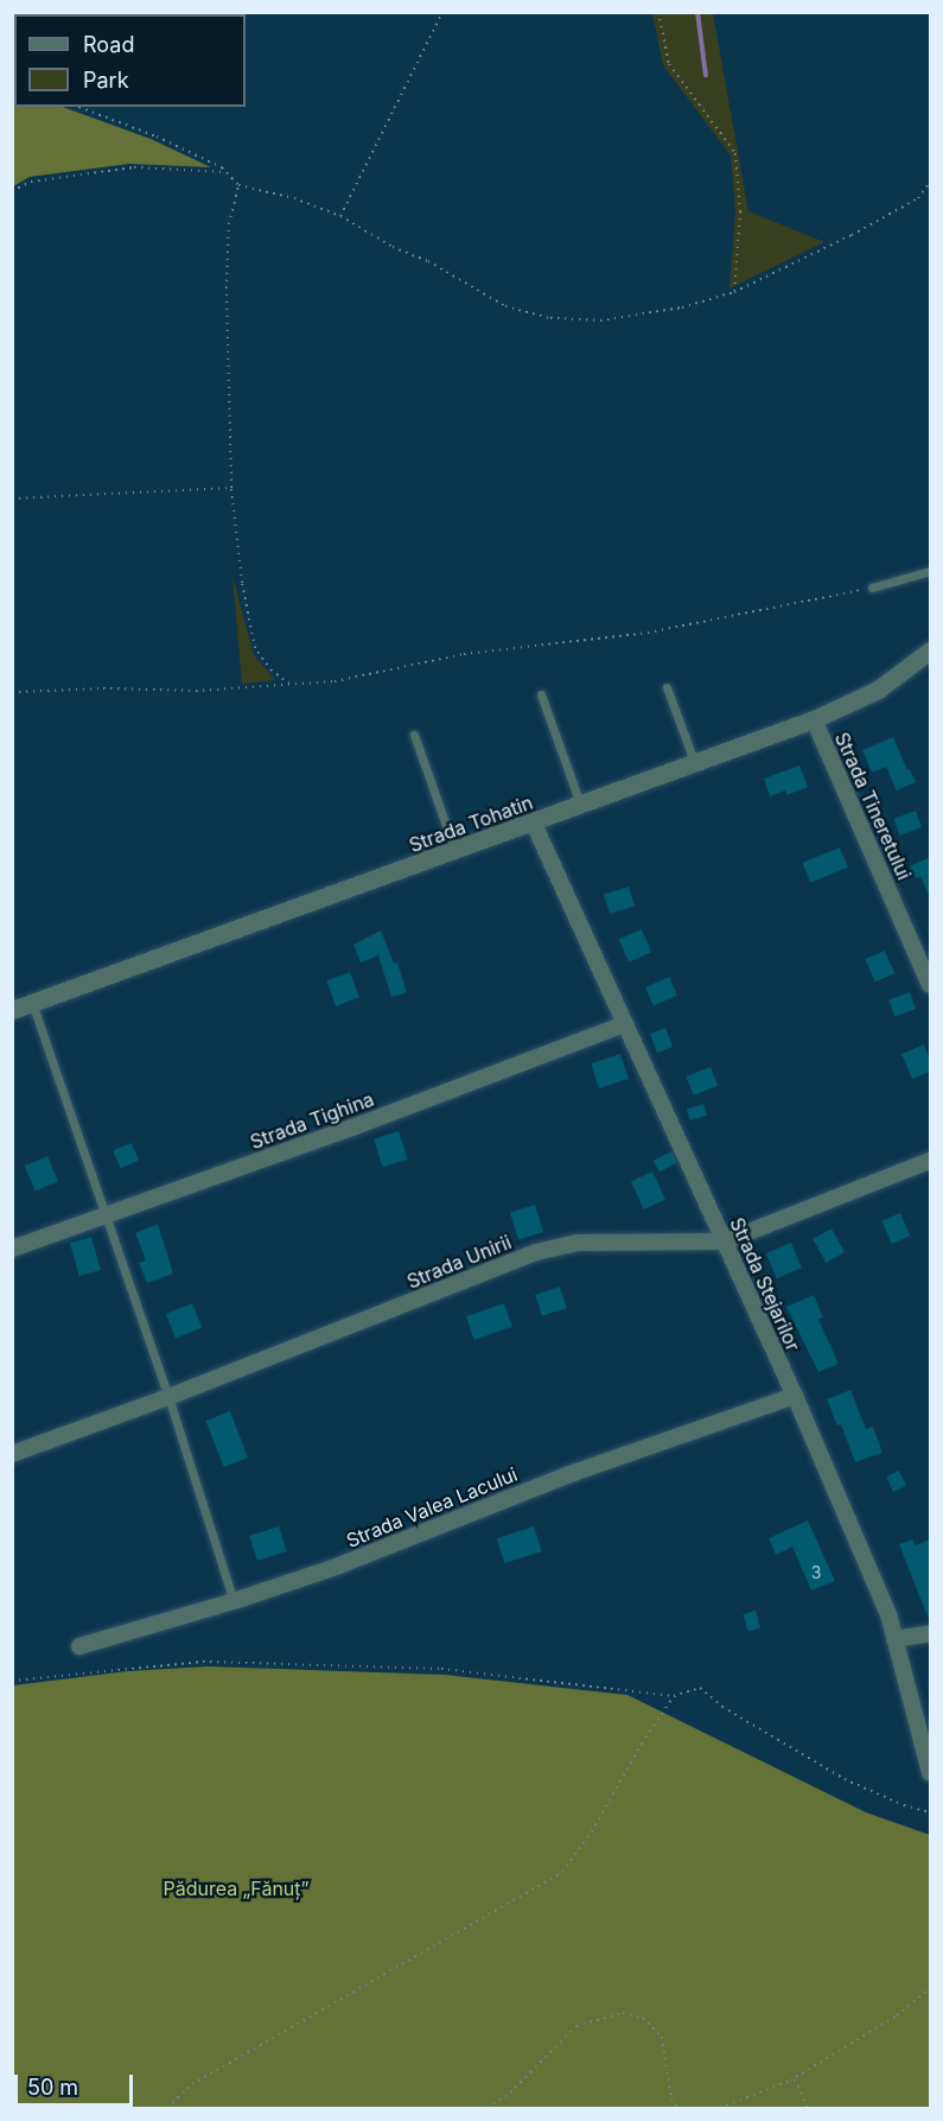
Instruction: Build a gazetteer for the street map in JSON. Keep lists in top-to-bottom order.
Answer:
{
  "streets": {
    "street": [
      "Strada Tineretului",
      "Strada Tohatin",
      "Strada Tighina",
      "Strada Unirii",
      "Strada Stejarilor",
      "Strada Valea Lacului"
    ]
  },
  "crossings": [
    ["Strada Tineretului", "Strada Tohatin"],
    ["Strada Tohatin", "Strada Stejarilor"],
    ["Strada Tighina", "Strada Stejarilor"],
    ["Strada Unirii", "Strada Stejarilor"],
    ["Strada Stejarilor", "Strada Valea Lacului"]
  ],
  "parks": ["Pădurea „Fănuț”"],
  "house_numbers": ["3"],
  "legend": ["Road", "Park"],
  "scale_bar": "50 m"
}
